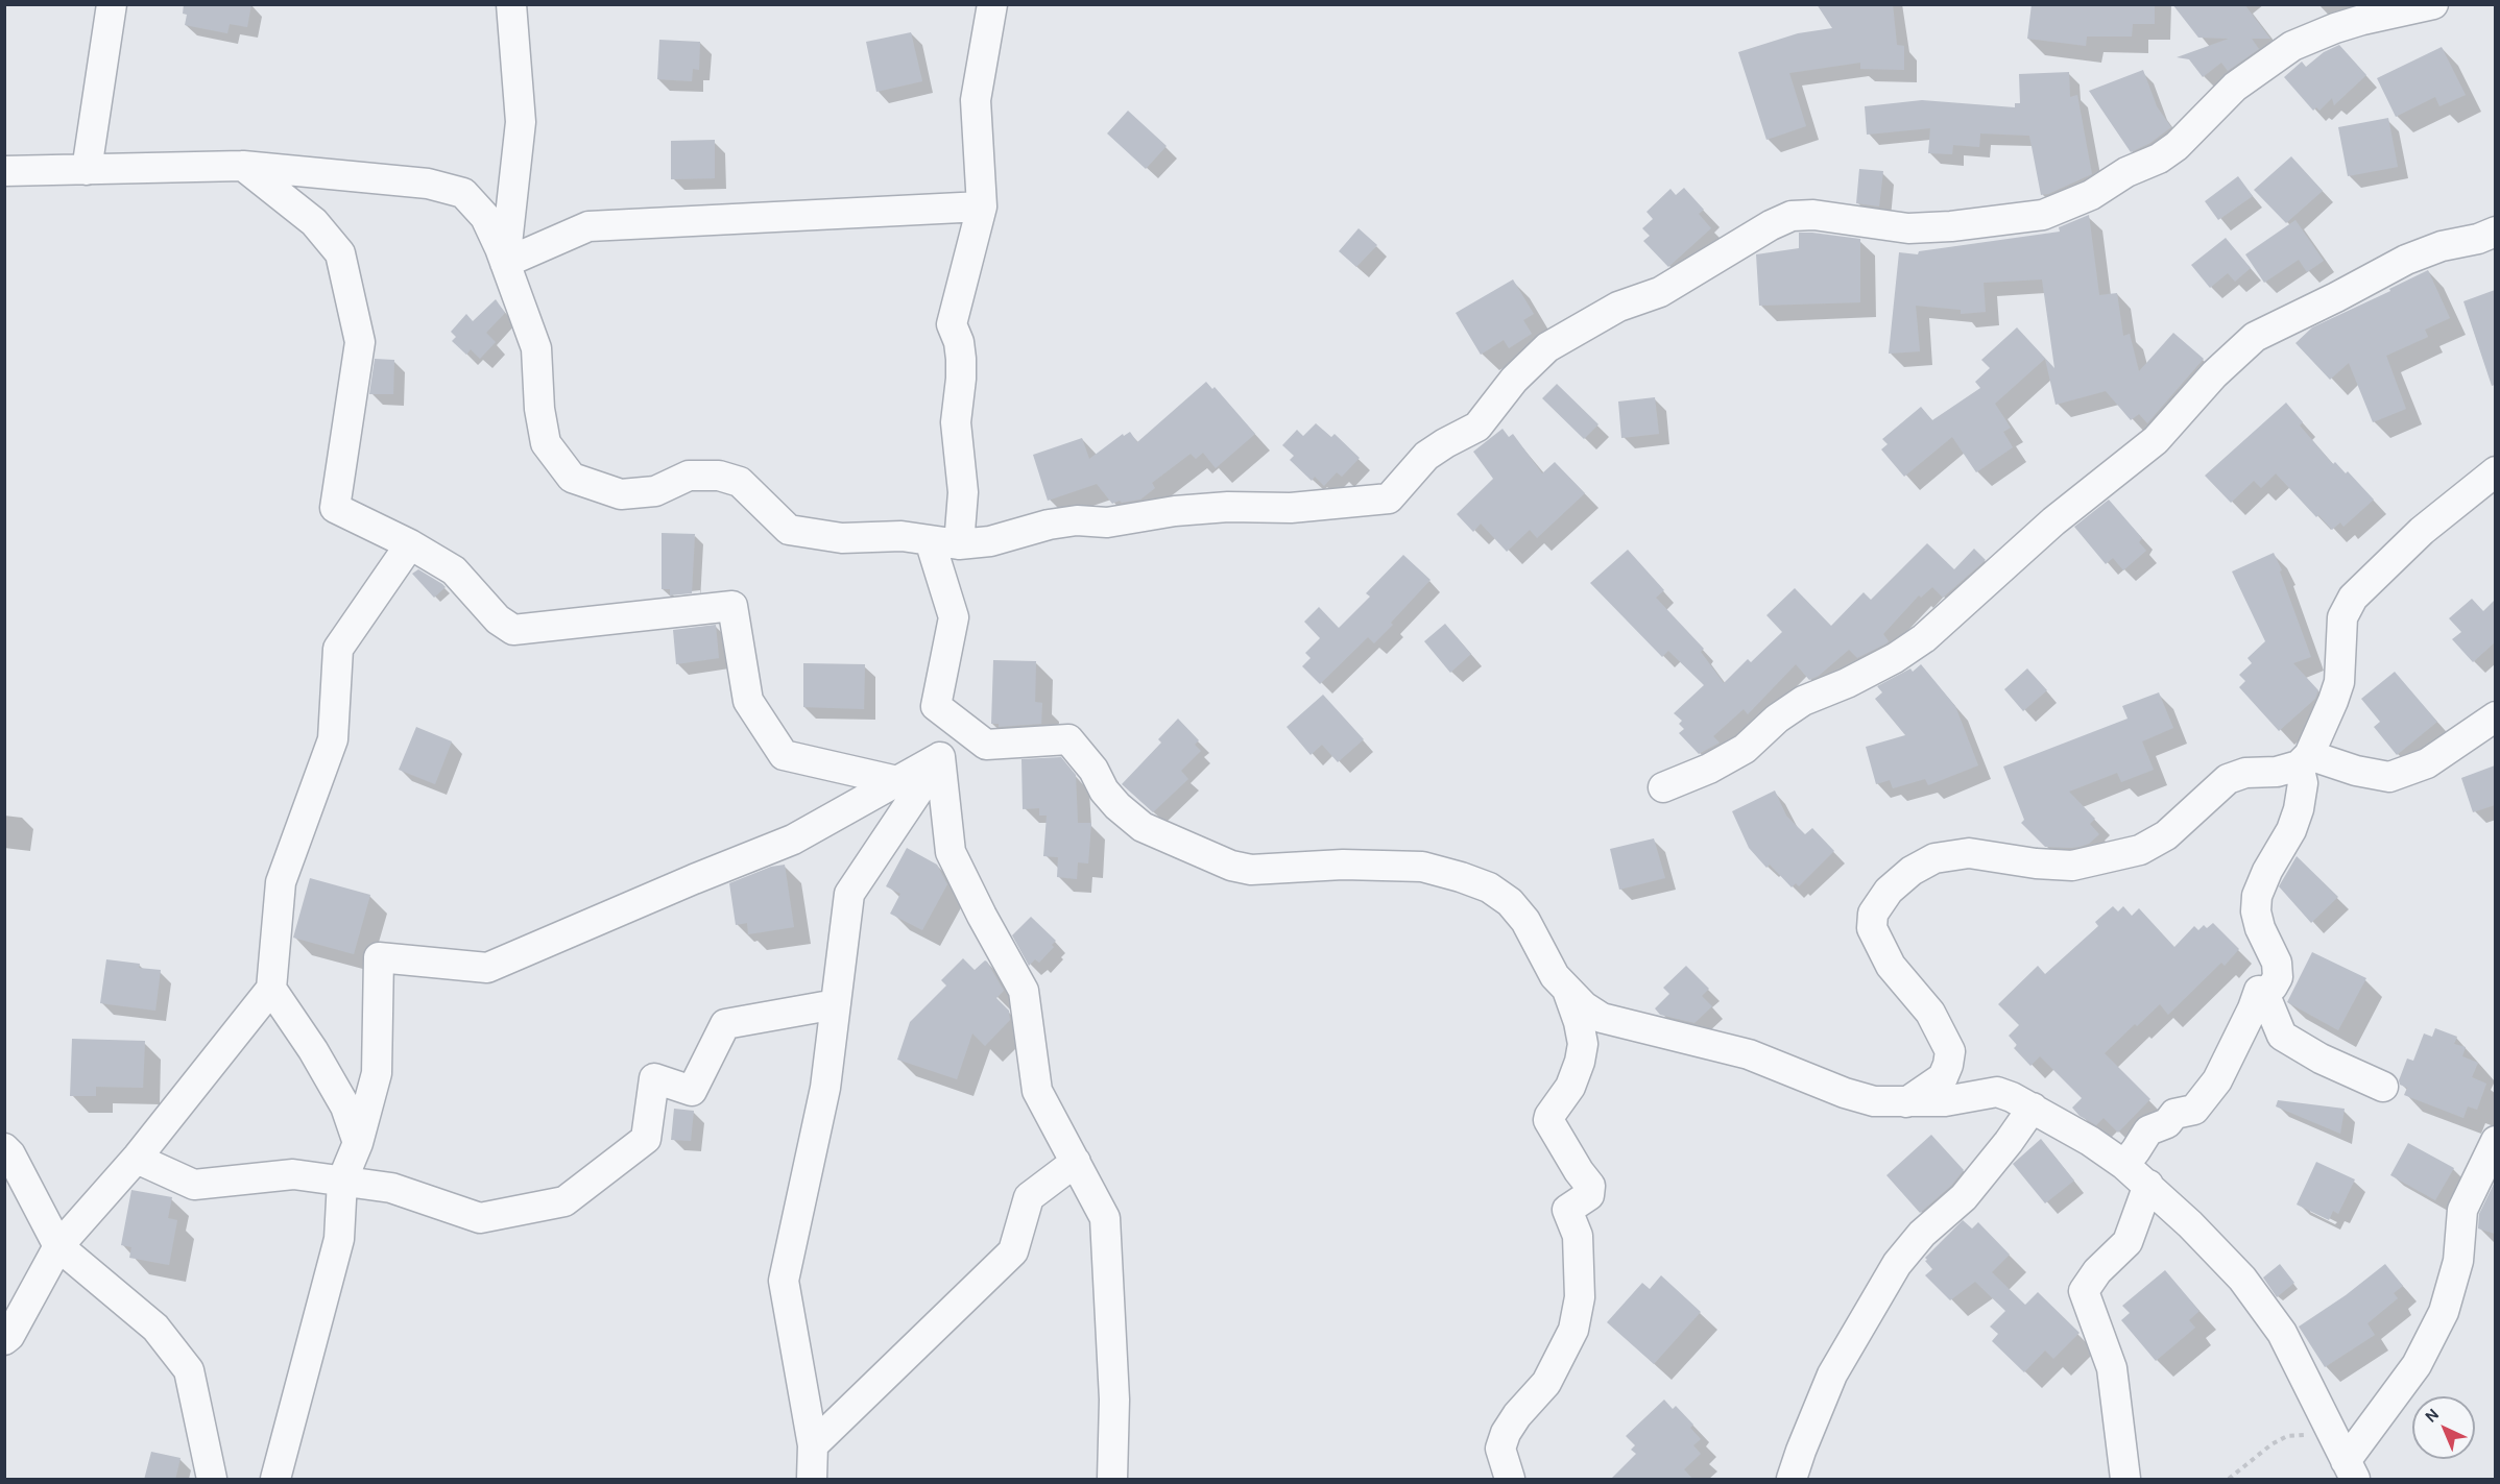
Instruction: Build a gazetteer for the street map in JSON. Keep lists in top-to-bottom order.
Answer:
{
  "north": "top left"
}
